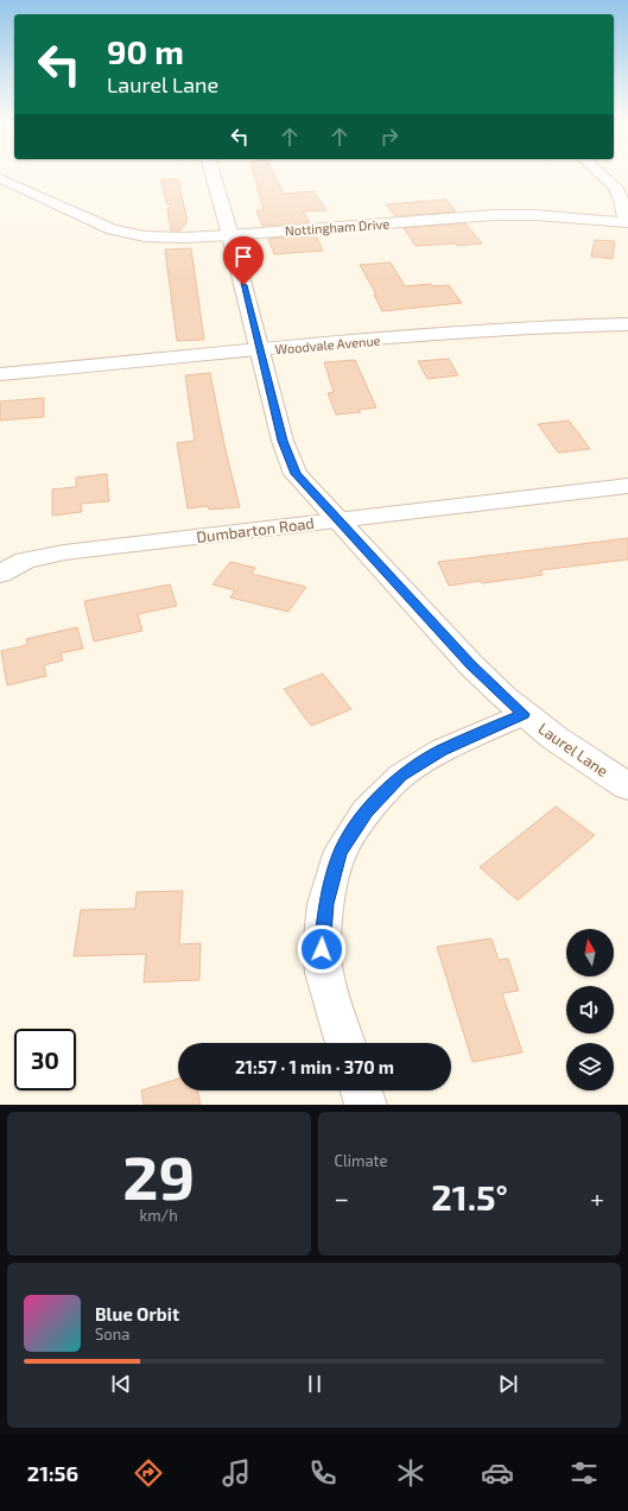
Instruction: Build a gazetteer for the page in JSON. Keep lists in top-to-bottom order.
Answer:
{
  "streets": {
    "street": [
      "Nottingham Drive",
      "Woodvale Avenue",
      "Dumbarton Road",
      "Laurel Lane"
    ]
  },
  "crossings": [
    ["Nottingham Drive", "Laurel Lane"],
    ["Woodvale Avenue", "Laurel Lane"],
    ["Dumbarton Road", "Laurel Lane"]
  ],
  "north": "top",
  "page": {
    "turn": ["90 m", "Laurel Lane"],
    "limit": "30",
    "trip": "21:57 · 1 min · 370 m",
    "tile": [
      ["29", "km/h"],
      "Climate"
    ],
    "heat": ["−", "21.5°", "+"],
    "song": ["Blue Orbit", "Sona"],
    "tabs": "21:56"
  }
}
